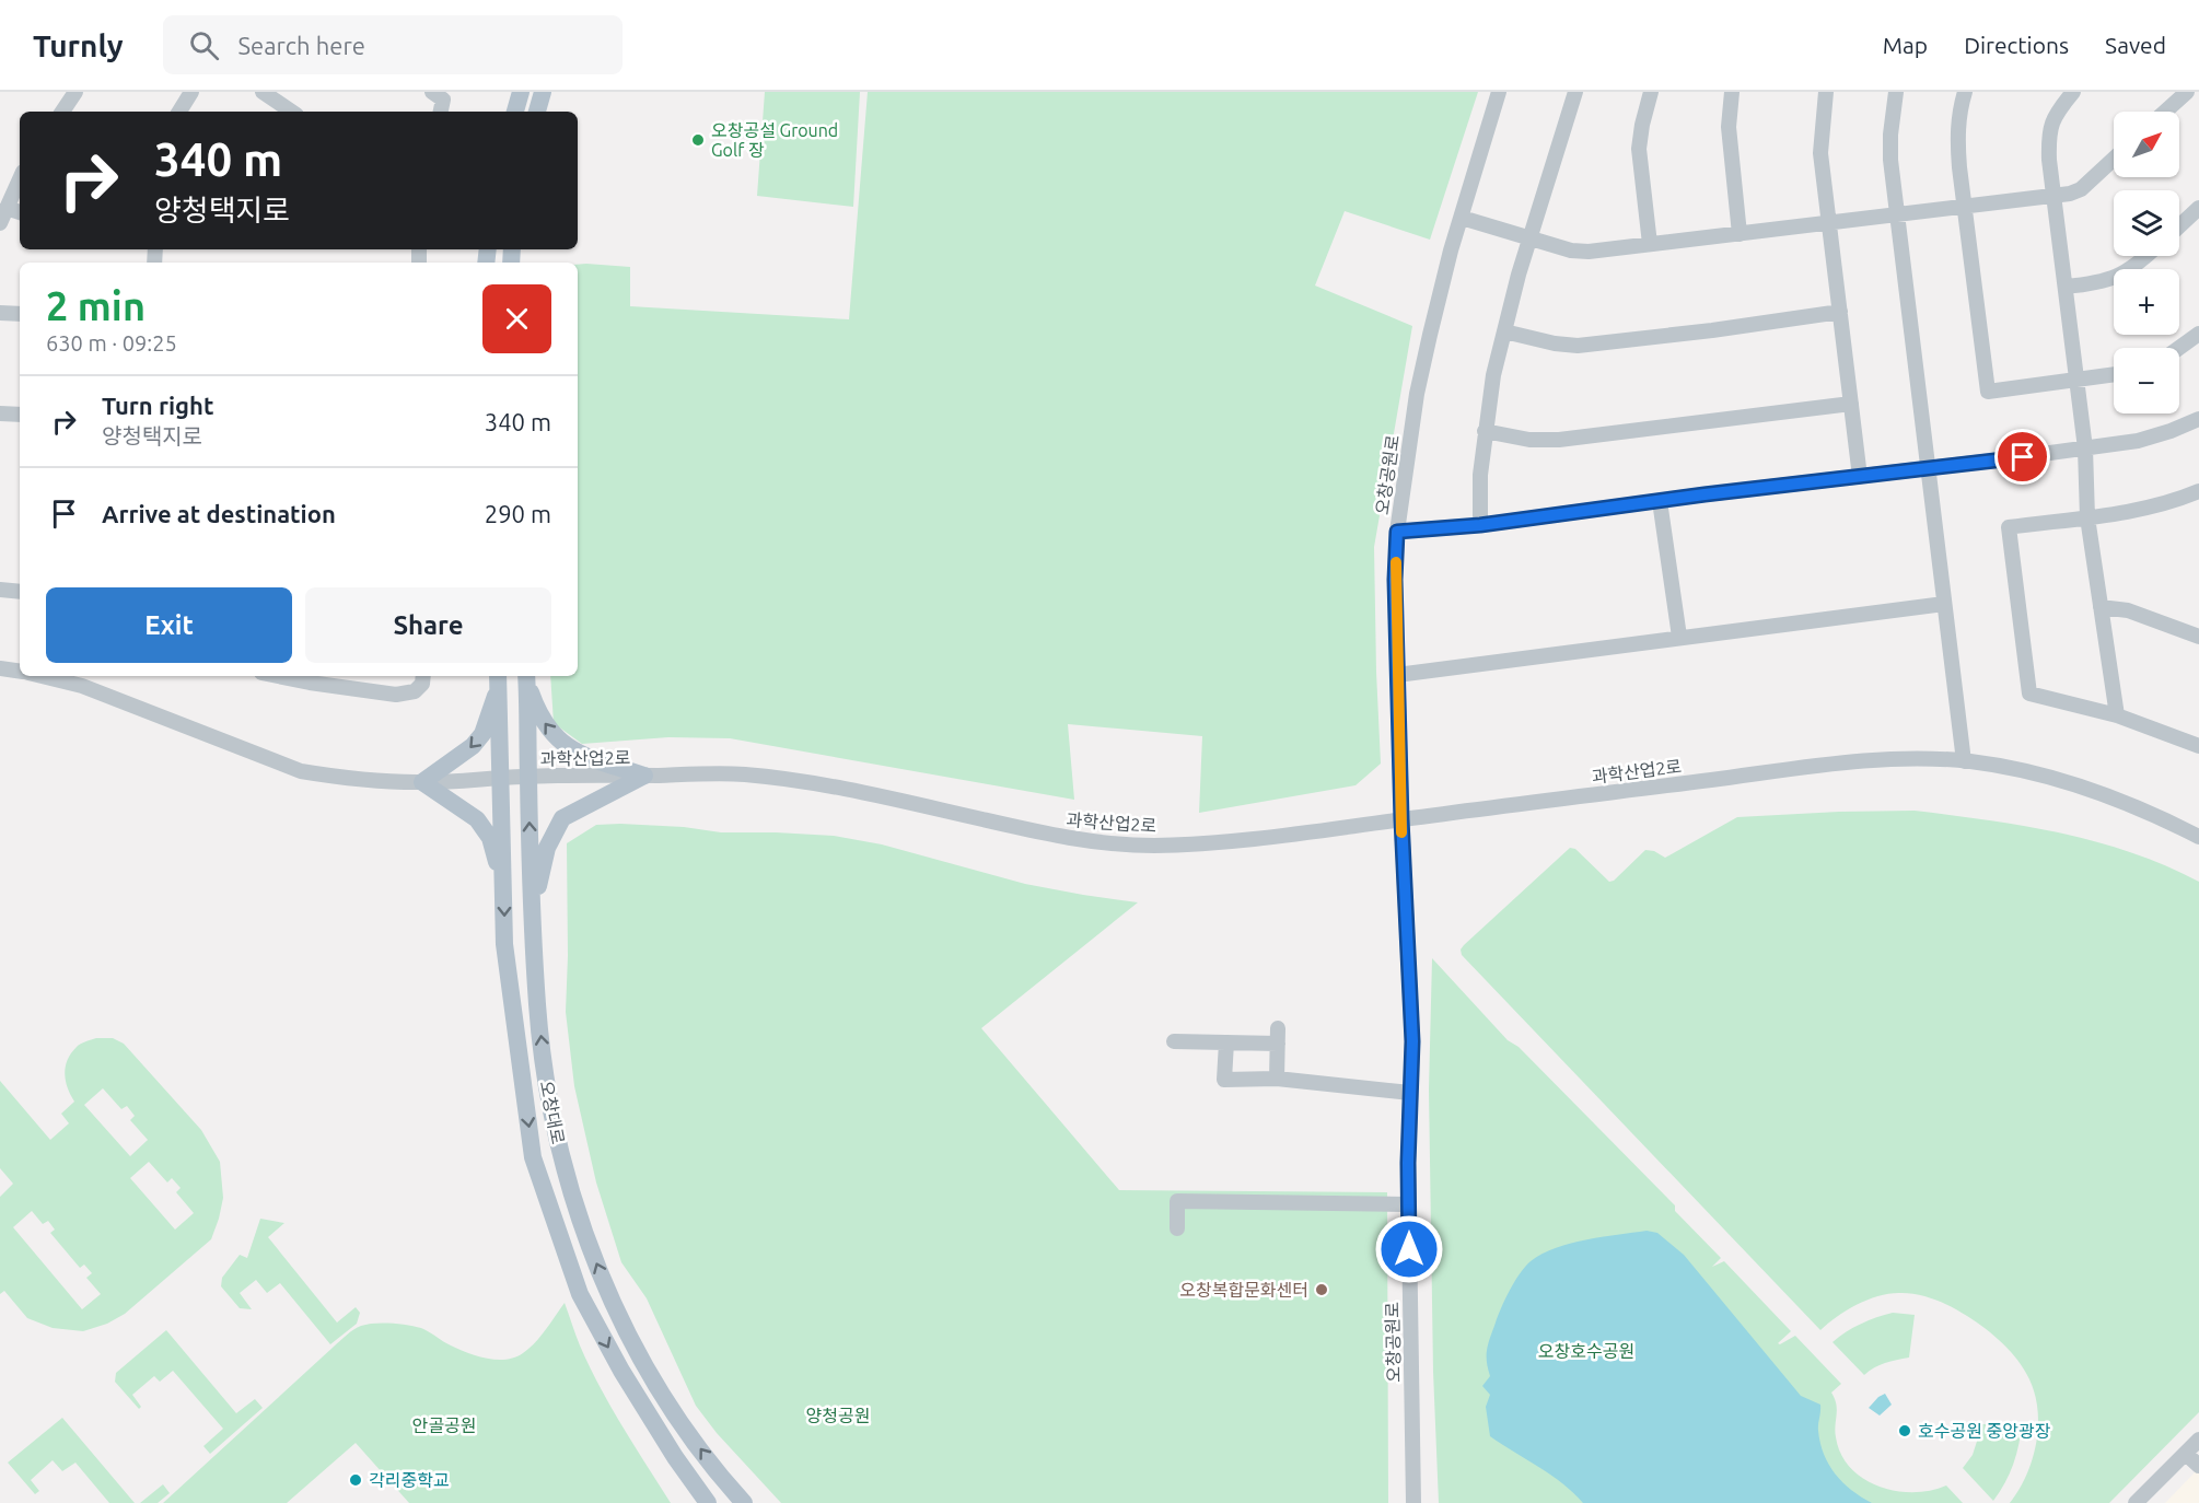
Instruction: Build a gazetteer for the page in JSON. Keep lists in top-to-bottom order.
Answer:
{
  "streets": {
    "main road": ["오창대로"],
    "street": ["오창공원로", "과학산업2로"]
  },
  "crossings": [
    ["오창공원로", "과학산업2로"],
    ["과학산업2로", "오창대로"]
  ],
  "parks": ["오창호수공원", "양청공원", "안골공원"],
  "places": [
    "오창공설 Ground Golf 장",
    "오창복합문화센터",
    "호수공원 중앙광장",
    "각리중학교"
  ],
  "north": "top right",
  "page": {
    "header": "Turnly",
    "search": "Search here",
    "nav": ["Map", "Directions", "Saved"],
    "map_buttons": ["+", "−"],
    "turn": ["340 m", "양청택지로"],
    "heading": ["2 min", "630 m · 09:25"],
    "list": [
      {
        "name": "Turn right",
        "note": "양청택지로",
        "value": "340 m"
      },
      {
        "name": "Arrive at destination",
        "value": "290 m"
      }
    ],
    "buttons": ["Exit", "Share"]
  }
}
